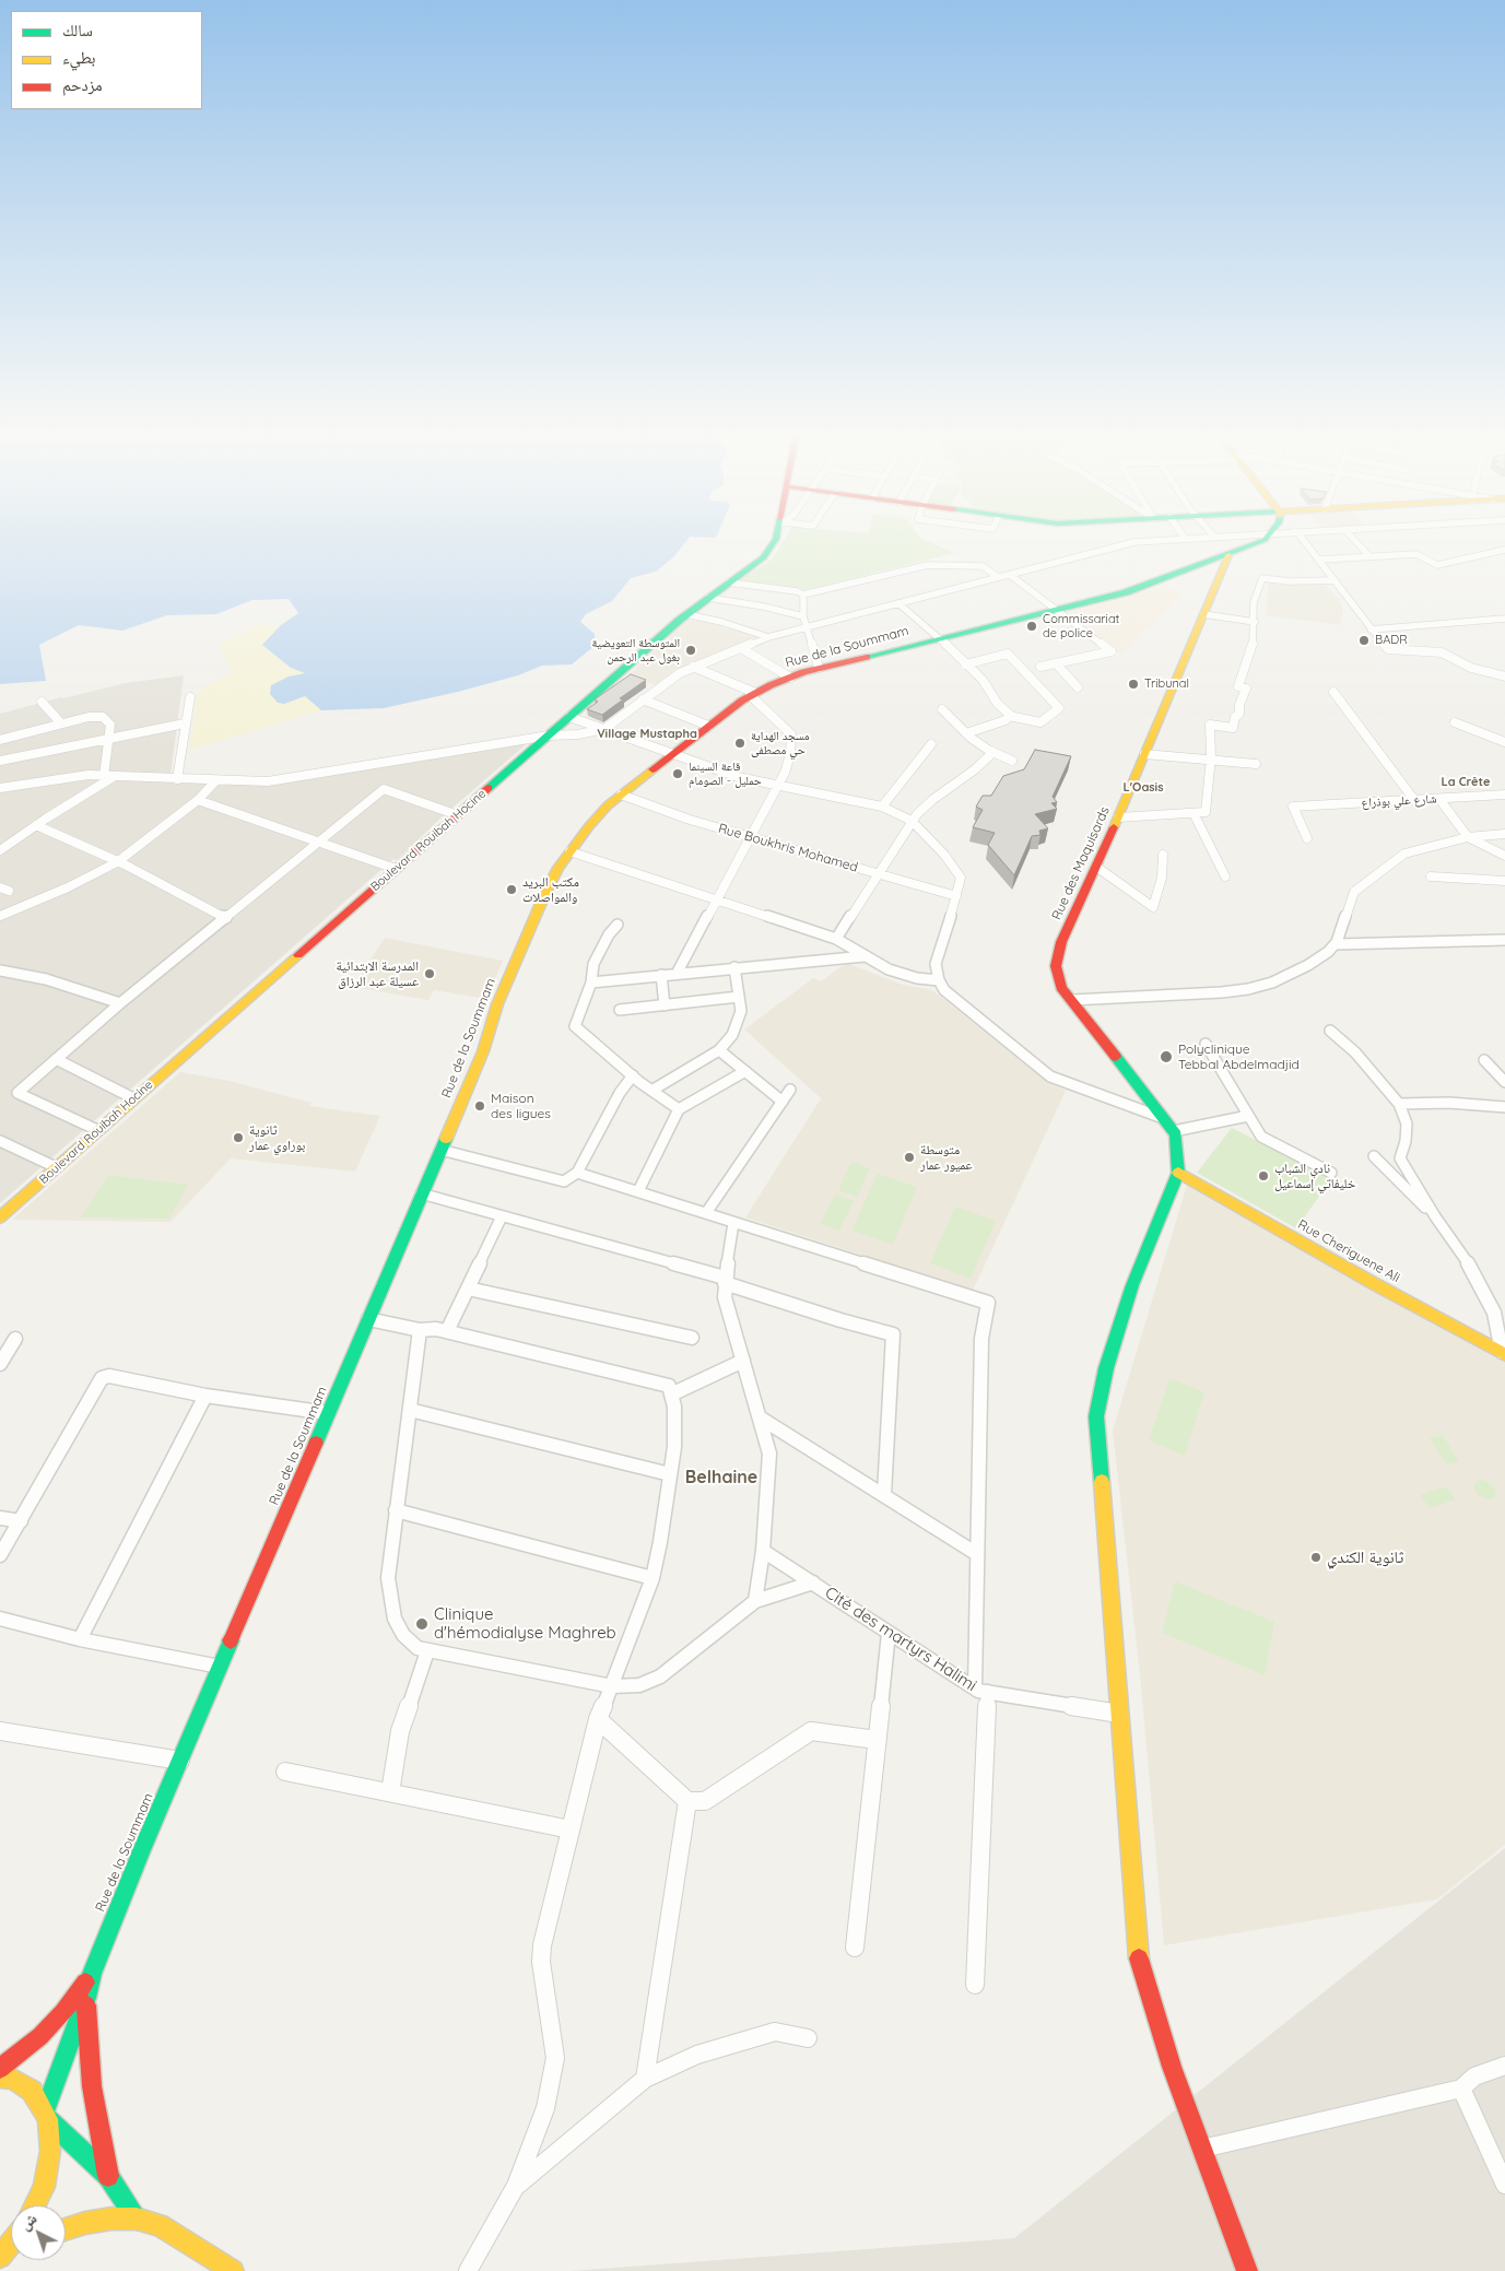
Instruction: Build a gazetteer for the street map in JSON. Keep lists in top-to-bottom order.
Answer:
{
  "streets": {
    "main road": [
      "Rue de la Soummam",
      "Boulevard Rouibah Hocine",
      "Rue des Maquisards",
      "Rue Cheriguene Ali"
    ],
    "street": ["شارع علي بوذراع", "Rue Boukhris Mohamed", "Cité des martyrs Halimi"]
  },
  "crossings": [
    ["Rue de la Soummam", "Rue Boukhris Mohamed"],
    ["Rue de la Soummam", "Rue des Maquisards"]
  ],
  "districts": [
    "Village Mustapha",
    "La Crête",
    "L'Oasis",
    "Belhaine"
  ],
  "places": [
    "Commissariat de police",
    "BADR",
    "المتوسطة التعويضية بغول عبد الرحمن",
    "Tribunal",
    "مسجد الهداية حي مصطفى",
    "قاعة السينما حمليل - الصومام",
    "مكتب البريد والمواصلات",
    "المدرسة الابتدائية عسيلة عبد الرزاق",
    "Polyclinique Tebbal Abdelmadjid",
    "Maison des ligues",
    "ثانوية بوراوي عمار",
    "متوسطة عميور عمار",
    "نادي الشباب خليفاتي إسماعيل",
    "ثانوية الكندي",
    "Clinique d'hémodialyse Maghreb"
  ],
  "legend": ["سالك", "بطيء", "مزدحم"],
  "north": "top left"
}
